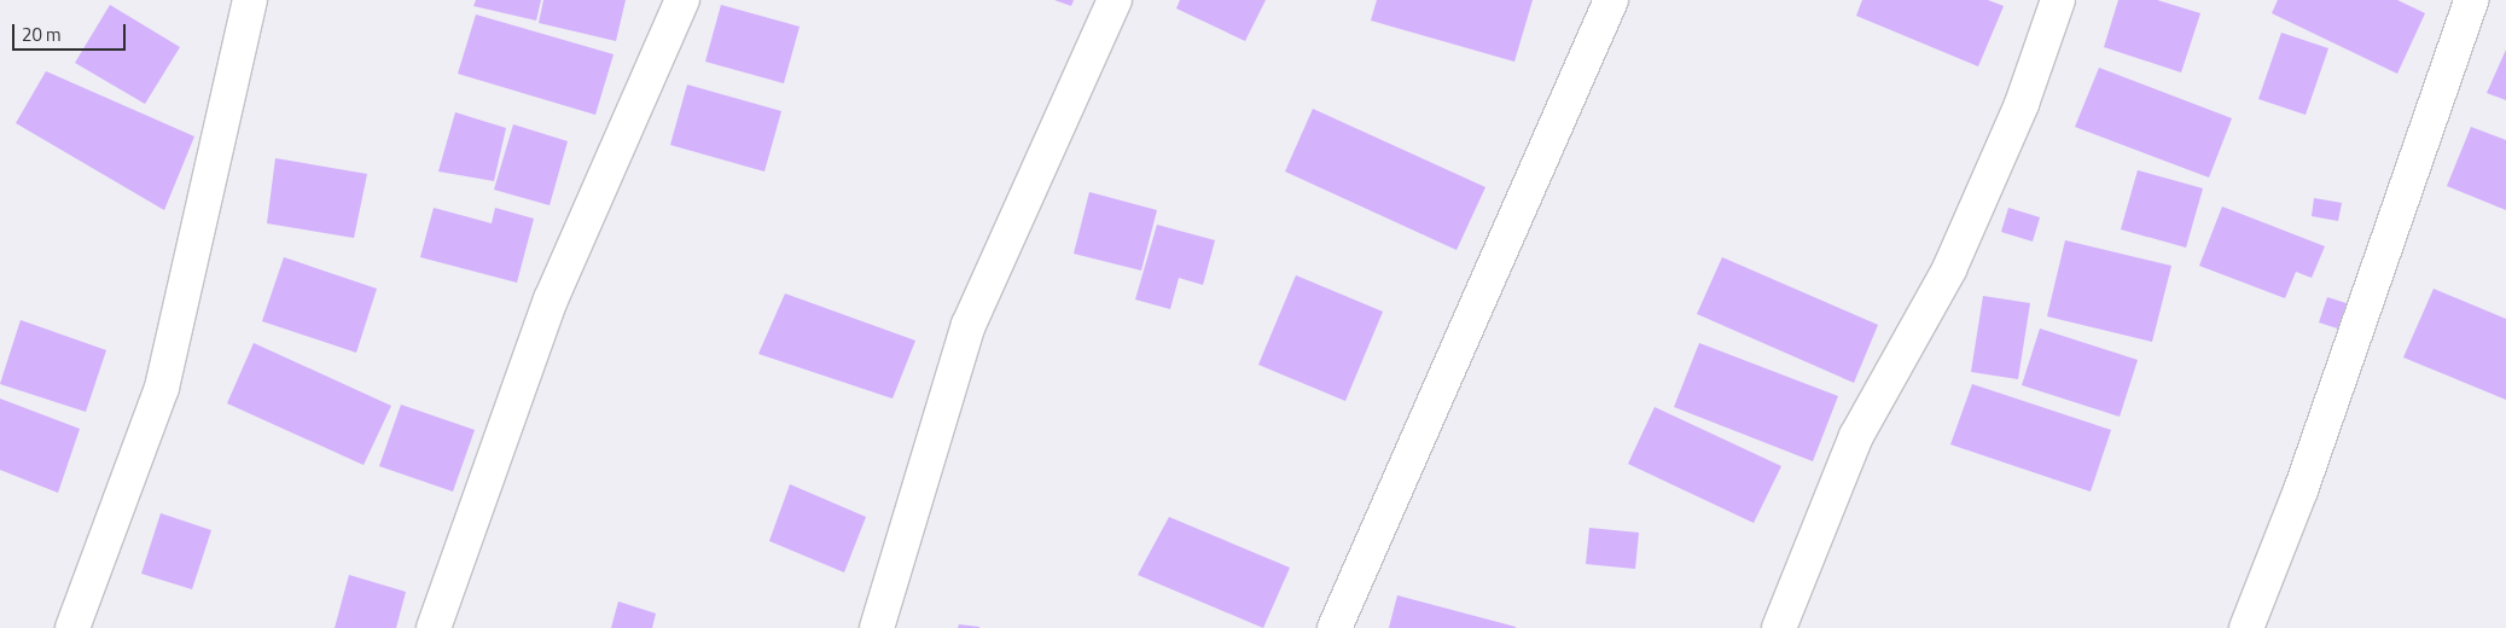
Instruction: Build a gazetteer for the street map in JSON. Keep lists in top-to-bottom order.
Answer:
{
  "scale_bar": "20 m"
}
